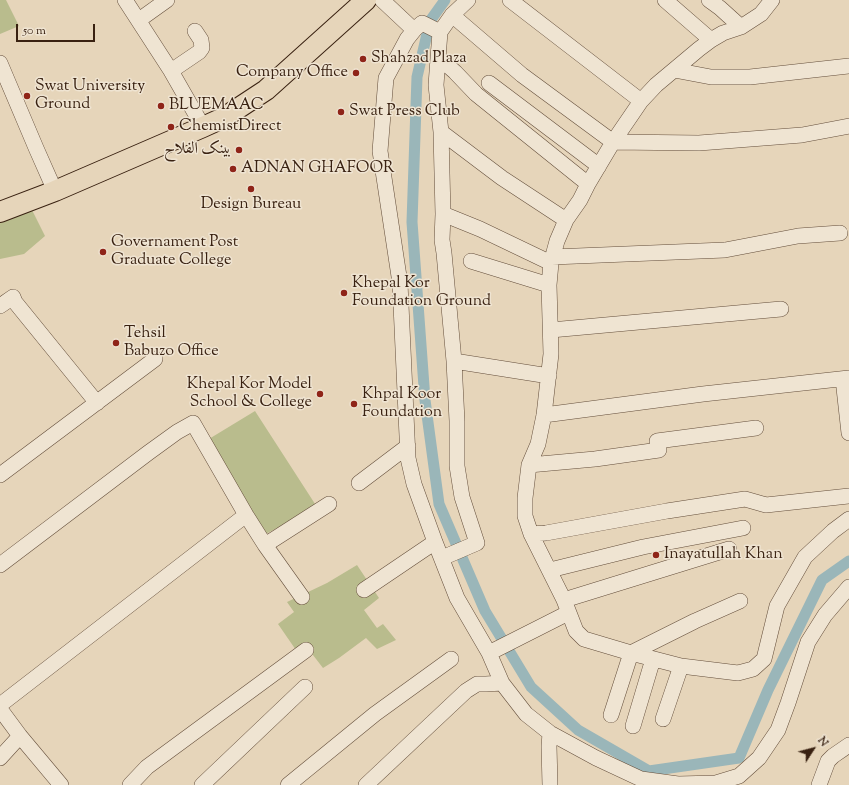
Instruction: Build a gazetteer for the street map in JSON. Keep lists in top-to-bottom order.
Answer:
{
  "places": [
    "Shahzad Plaza",
    "Company Office",
    "Swat University Ground",
    "BLUEMAAC",
    "Swat Press Club",
    "ChemistDirect",
    "بینک الفلاح",
    "ADNAN GHAFOOR",
    "Design Bureau",
    "Governament Post Graduate College",
    "Khepal Kor Foundation Ground",
    "Tehsil Babuzo Office",
    "Khepal Kor Model School & College",
    "Khpal Koor Foundation",
    "Inayatullah Khan"
  ],
  "scale_bar": "50 m",
  "north": "top right"
}
